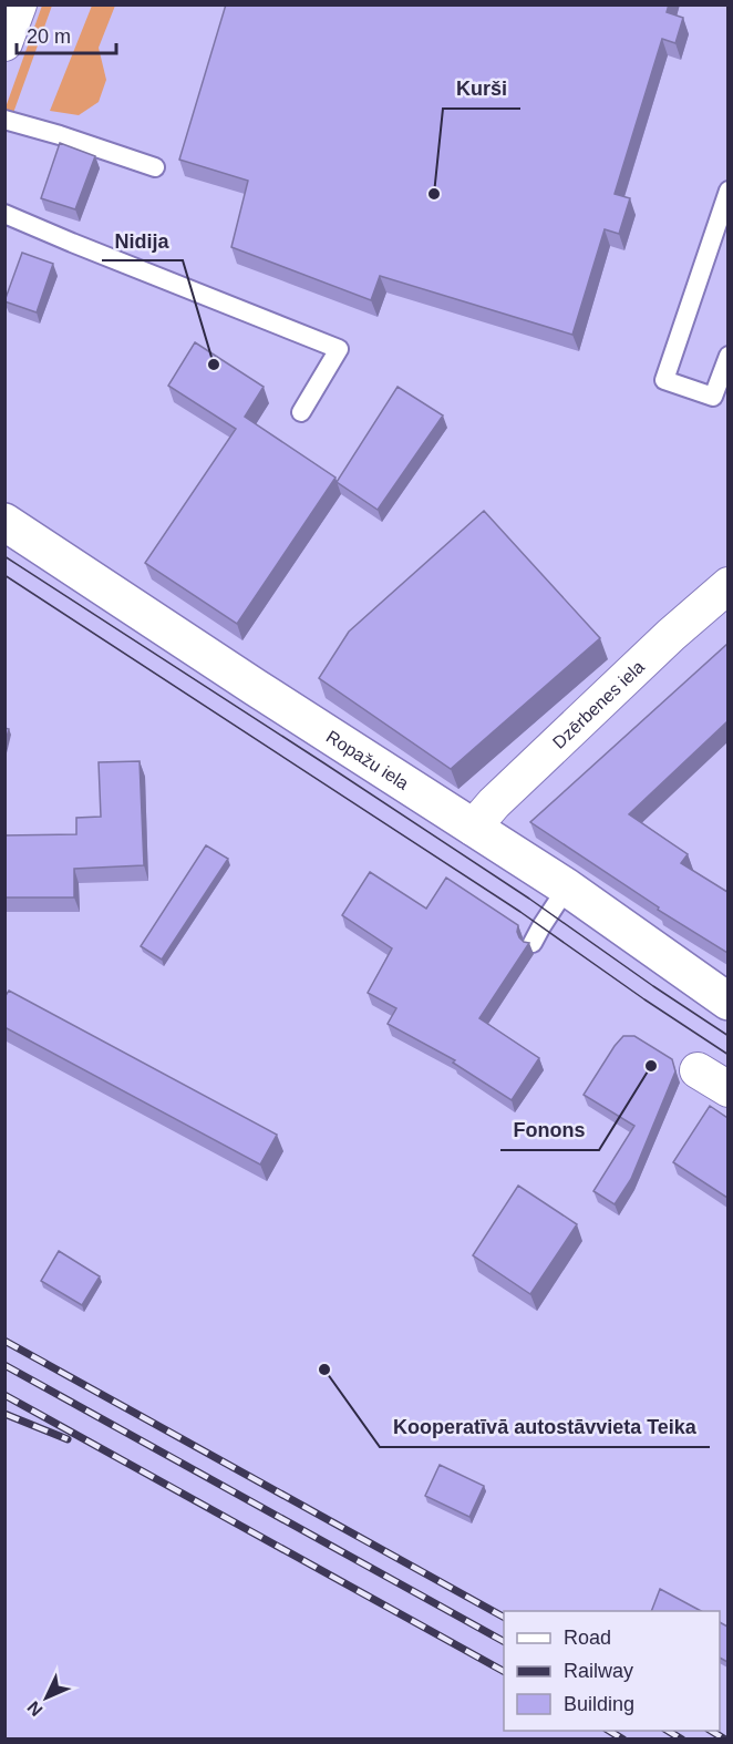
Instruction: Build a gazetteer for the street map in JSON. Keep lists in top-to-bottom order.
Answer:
{
  "streets": {
    "street": ["Dzērbenes iela", "Ropažu iela"]
  },
  "crossings": [
    ["Dzērbenes iela", "Ropažu iela"]
  ],
  "places": [
    "Kurši",
    "Nidija",
    "Fonons",
    "Kooperatīvā autostāvvieta Teika"
  ],
  "legend": ["Road", "Railway", "Building"],
  "scale_bar": "20 m",
  "north": "bottom left"
}
